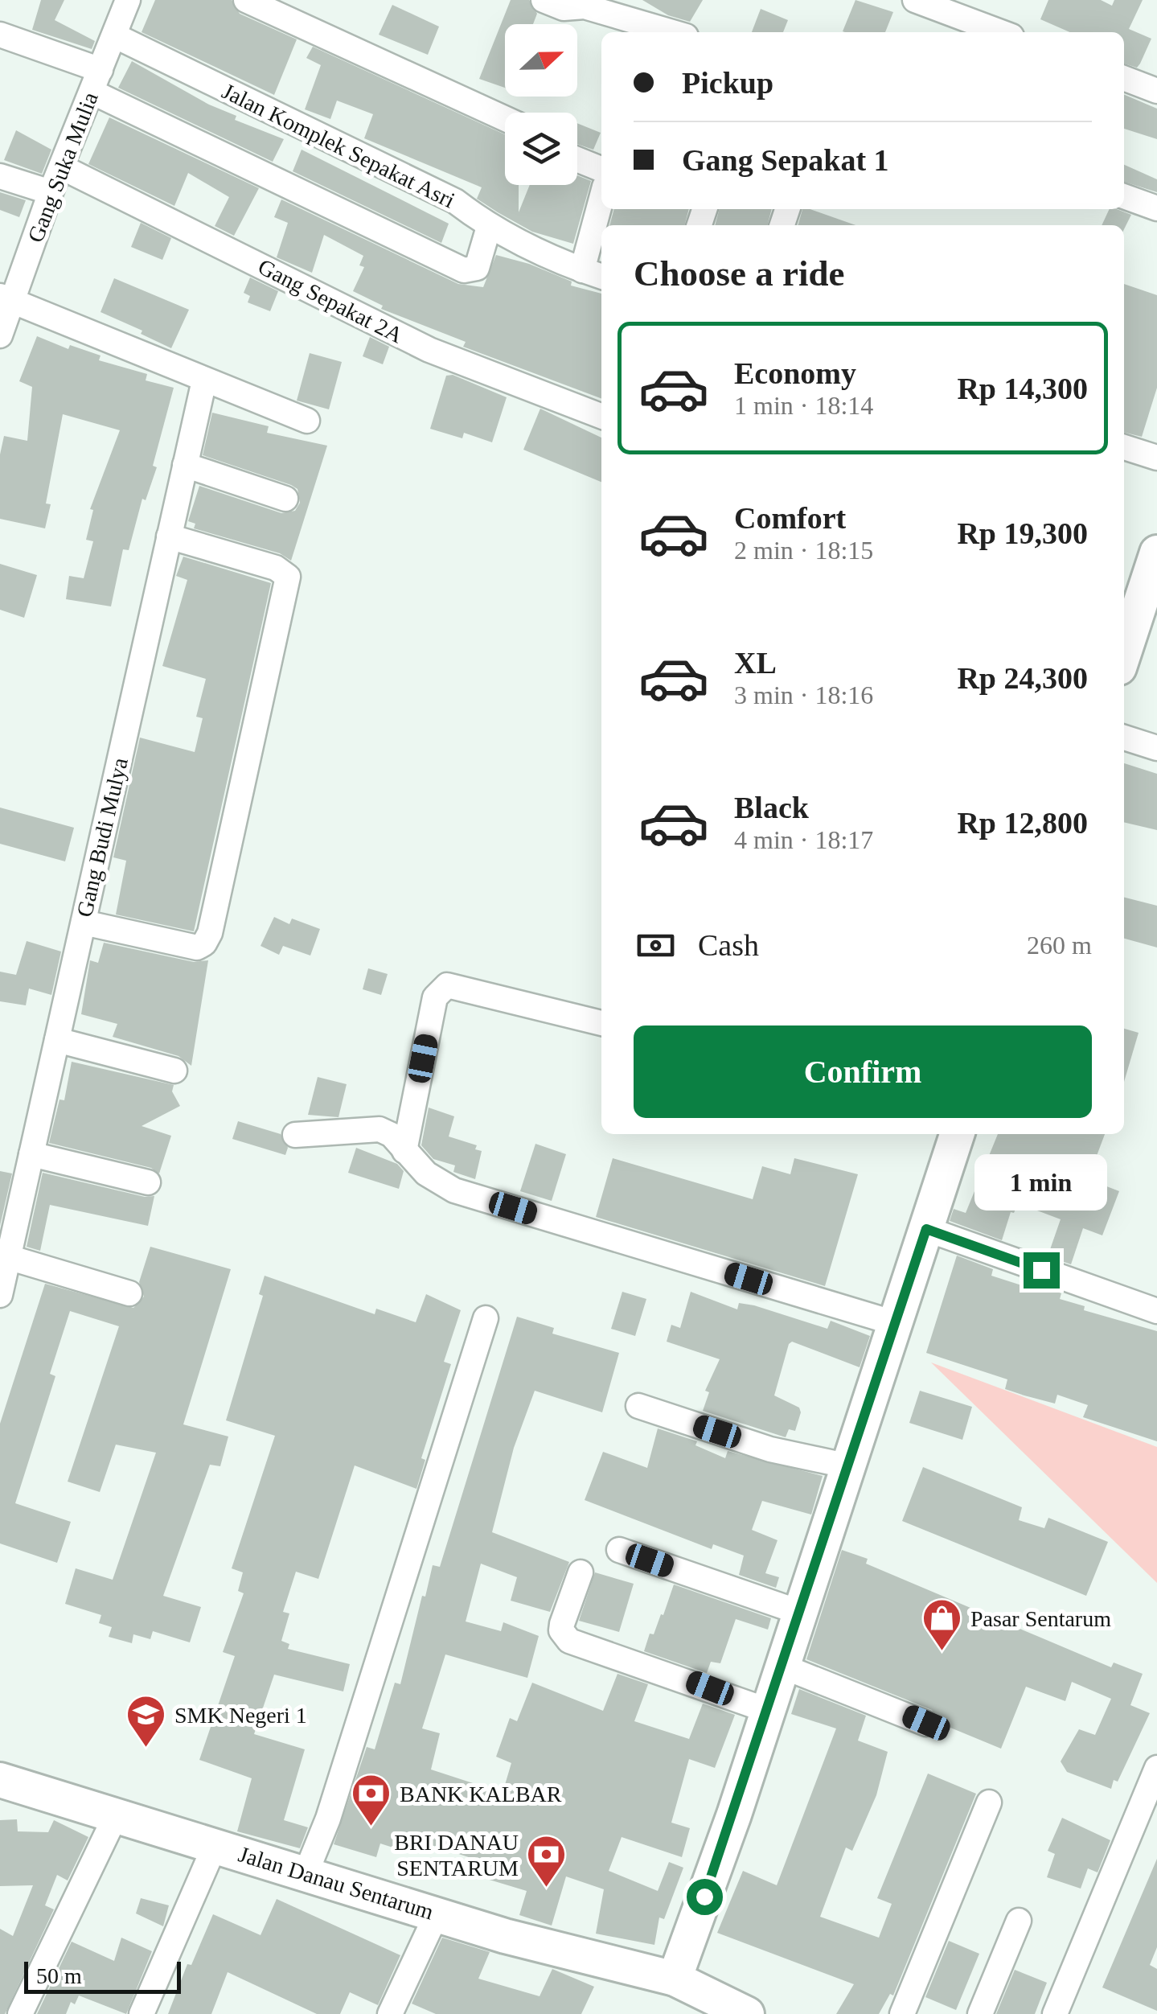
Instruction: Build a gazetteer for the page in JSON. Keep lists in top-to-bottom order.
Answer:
{
  "streets": {
    "street": [
      "Jalan Komplek Sepakat Asri",
      "Gang Suka Mulia",
      "Gang Sepakat 2A",
      "Gang Budi Mulya",
      "Jalan Danau Sentarum"
    ]
  },
  "crossings": [
    ["Jalan Komplek Sepakat Asri", "Gang Suka Mulia"],
    ["Gang Suka Mulia", "Gang Sepakat 2A"]
  ],
  "places": {
    "shop": ["Pasar Sentarum"],
    "school or university": ["SMK Negeri 1"],
    "bank": ["BANK KALBAR", "BRI DANAU SENTARUM"]
  },
  "scale_bar": "50 m",
  "north": "right",
  "page": {
    "banner": ["Pickup", "Gang Sepakat 1"],
    "heading": "Choose a ride",
    "list": [
      {
        "name": "Economy",
        "note": "1 min · 18:14",
        "value": "Rp 14,300"
      },
      {
        "name": "Comfort",
        "note": "2 min · 18:15",
        "value": "Rp 19,300"
      },
      {
        "name": "XL",
        "note": "3 min · 18:16",
        "value": "Rp 24,300"
      },
      {
        "name": "Black",
        "note": "4 min · 18:17",
        "value": "Rp 12,800"
      }
    ],
    "pay": ["Cash", "260 m"],
    "buttons": "Confirm",
    "bubble": "1 min",
    "scale": "50 m"
  }
}
